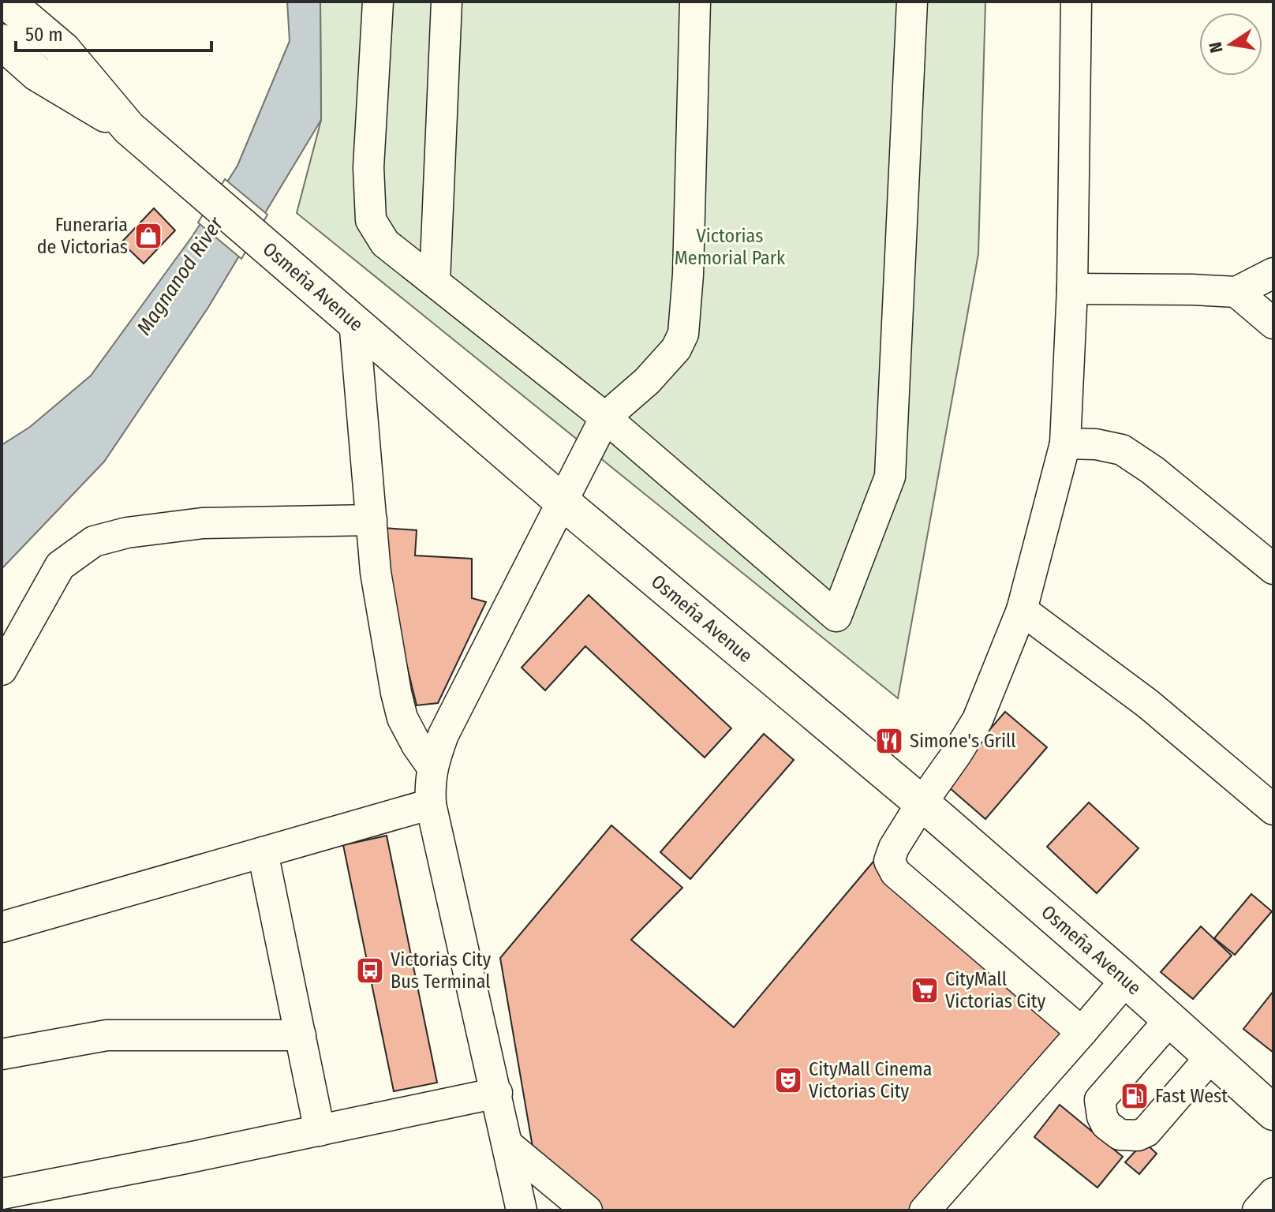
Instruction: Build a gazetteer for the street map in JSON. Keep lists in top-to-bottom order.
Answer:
{
  "streets": {
    "main road": ["Osmeña Avenue"]
  },
  "water": ["Magnanod River"],
  "parks": ["Victorias Memorial Park"],
  "places": {
    "shop": ["Funeraria de Victorias"],
    "restaurant": ["Simone's Grill"],
    "bus stop": ["Victorias City Bus Terminal"],
    "supermarket": ["CityMall Victorias City"],
    "theatre": ["CityMall Cinema Victorias City"],
    "fuel station": ["Fast West"]
  },
  "scale_bar": "50 m",
  "north": "left"
}
